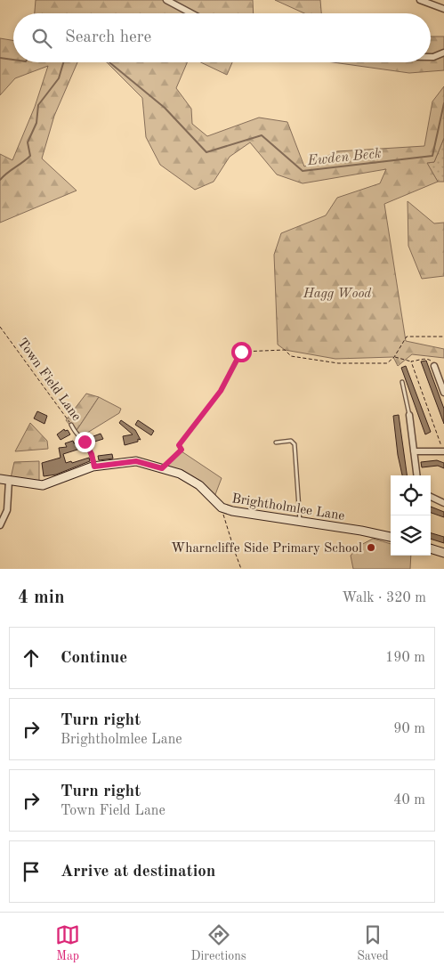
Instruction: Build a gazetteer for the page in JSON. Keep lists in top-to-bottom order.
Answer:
{
  "streets": {
    "street": ["Brightholmlee Lane"],
    "lane": ["Town Field Lane"]
  },
  "crossings": [
    ["Town Field Lane", "Brightholmlee Lane"]
  ],
  "water": ["Ewden Beck"],
  "parks": ["Hagg Wood"],
  "places": ["Wharncliffe Side Primary School"],
  "page": {
    "search": "Search here",
    "heading": ["4 min", "Walk · 320 m"],
    "list": [
      ["Continue", "190 m"],
      ["Turn right", "Brightholmlee Lane", "90 m"],
      ["Turn right", "Town Field Lane", "40 m"],
      "Arrive at destination"
    ],
    "nav": ["Map", "Directions", "Saved"]
  }
}
